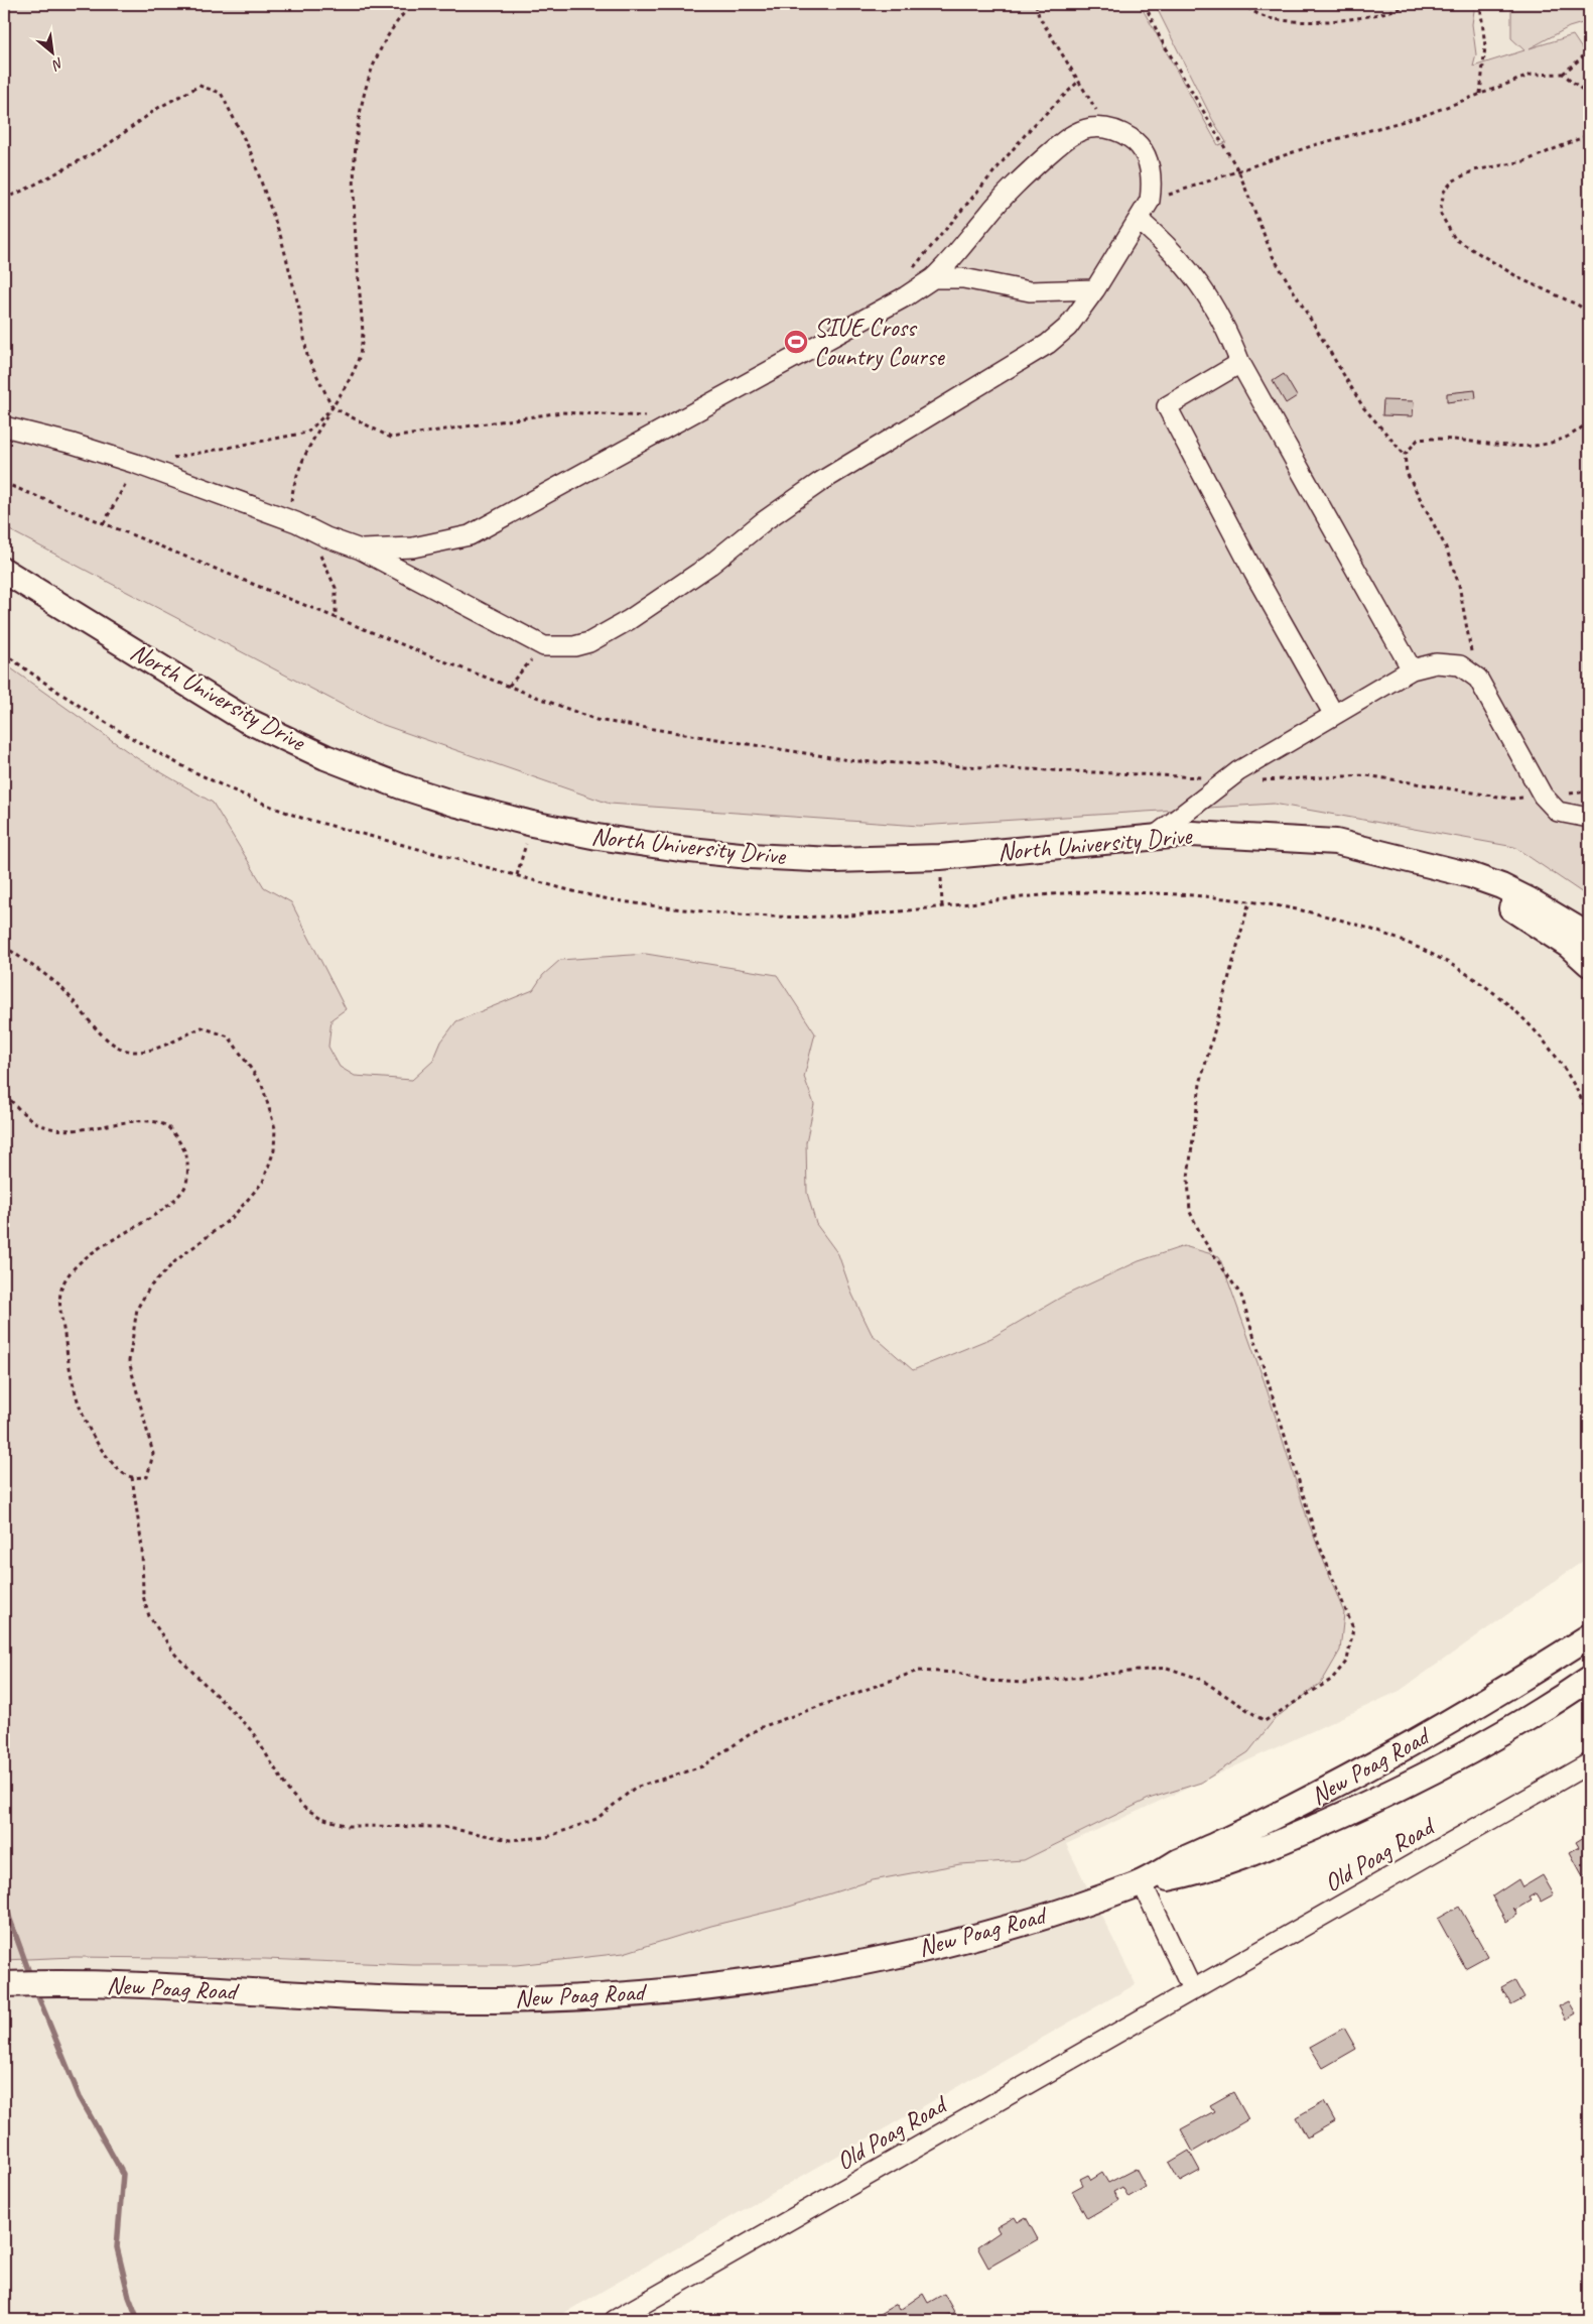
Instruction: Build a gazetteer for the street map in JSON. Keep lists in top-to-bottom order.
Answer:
{
  "streets": {
    "main road": ["North University Drive", "New Poag Road"],
    "street": ["Old Poag Road"]
  },
  "places": {
    "sports": ["SIUE Cross Country Course"]
  },
  "north": "bottom right"
}
